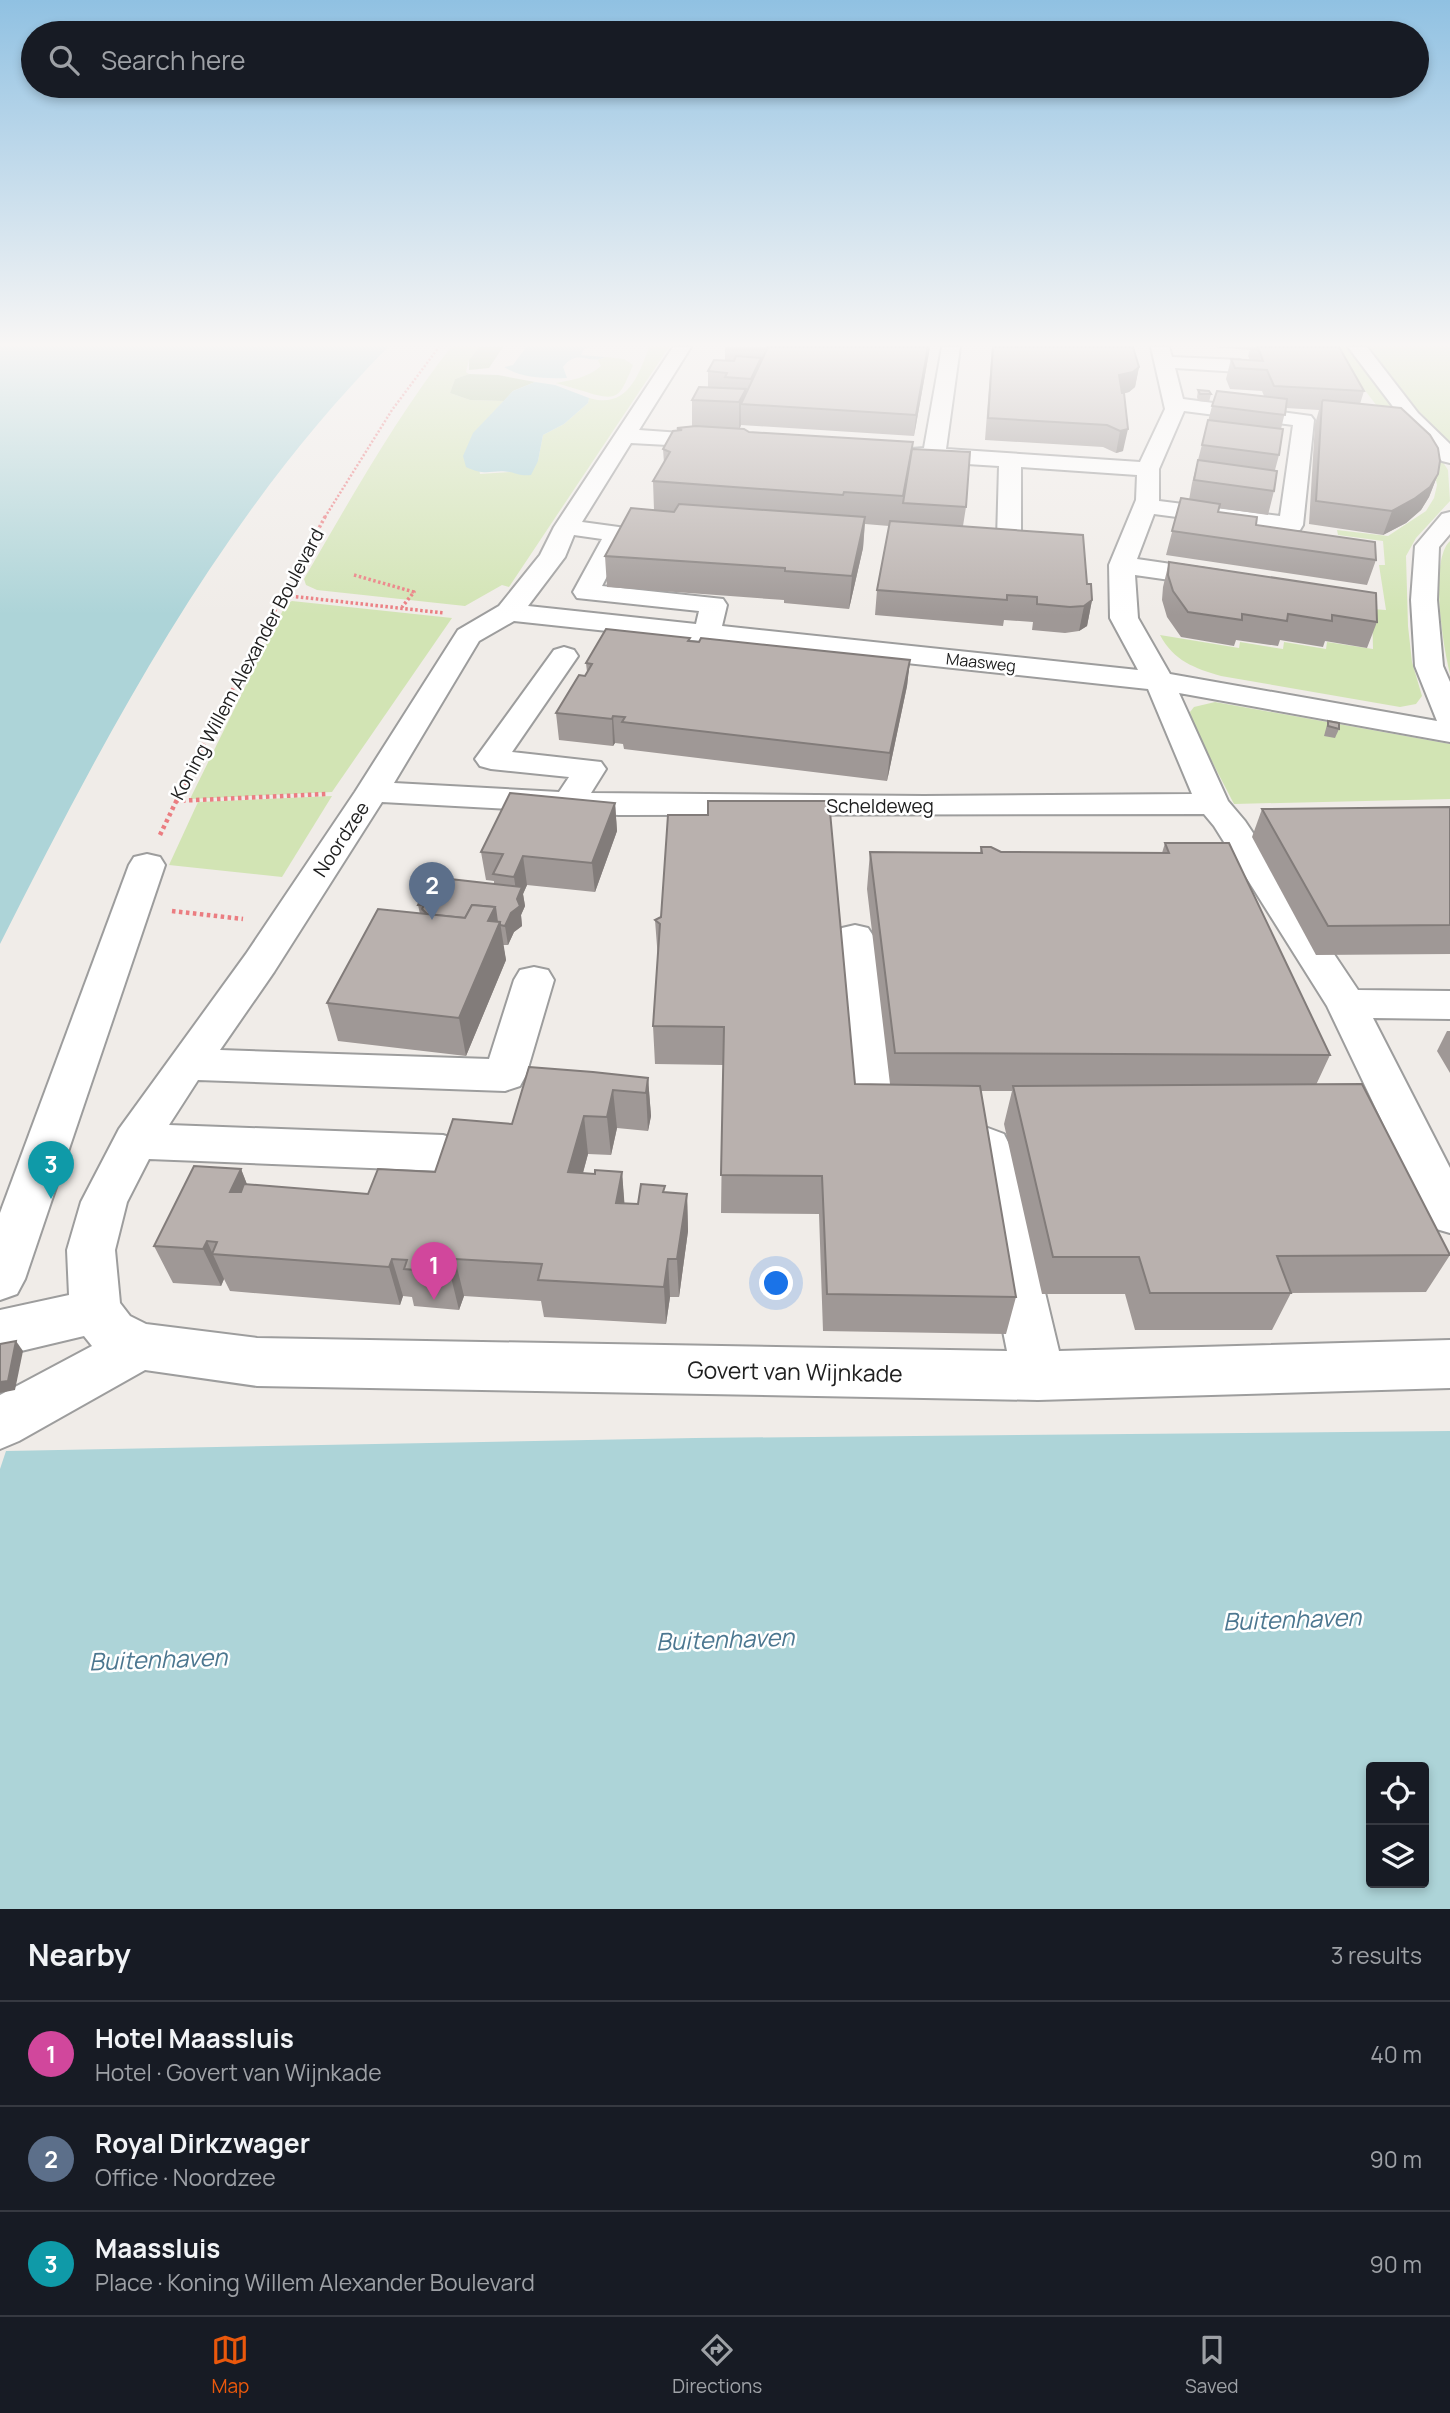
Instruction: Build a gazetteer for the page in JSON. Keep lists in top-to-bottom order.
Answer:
{
  "streets": {
    "street": [
      "Maasweg",
      "Scheldeweg",
      "Noordzee",
      "Govert van Wijnkade"
    ],
    "path": ["Koning Willem Alexander Boulevard"]
  },
  "crossings": [
    ["Maasweg", "Noordzee"],
    ["Scheldeweg", "Noordzee"]
  ],
  "water": ["Buitenhaven"],
  "page": {
    "search": "Search here",
    "pins": ["2", "3", "1"],
    "heading": ["Nearby", "3 results"],
    "list": [
      {
        "mark": "1",
        "name": "Hotel Maassluis",
        "note": "Hotel · Govert van Wijnkade",
        "value": "40 m"
      },
      {
        "mark": "2",
        "name": "Royal Dirkzwager",
        "note": "Office · Noordzee",
        "value": "90 m"
      },
      {
        "mark": "3",
        "name": "Maassluis",
        "note": "Place · Koning Willem Alexander Boulevard",
        "value": "90 m"
      }
    ],
    "nav": ["Map", "Directions", "Saved"]
  }
}
